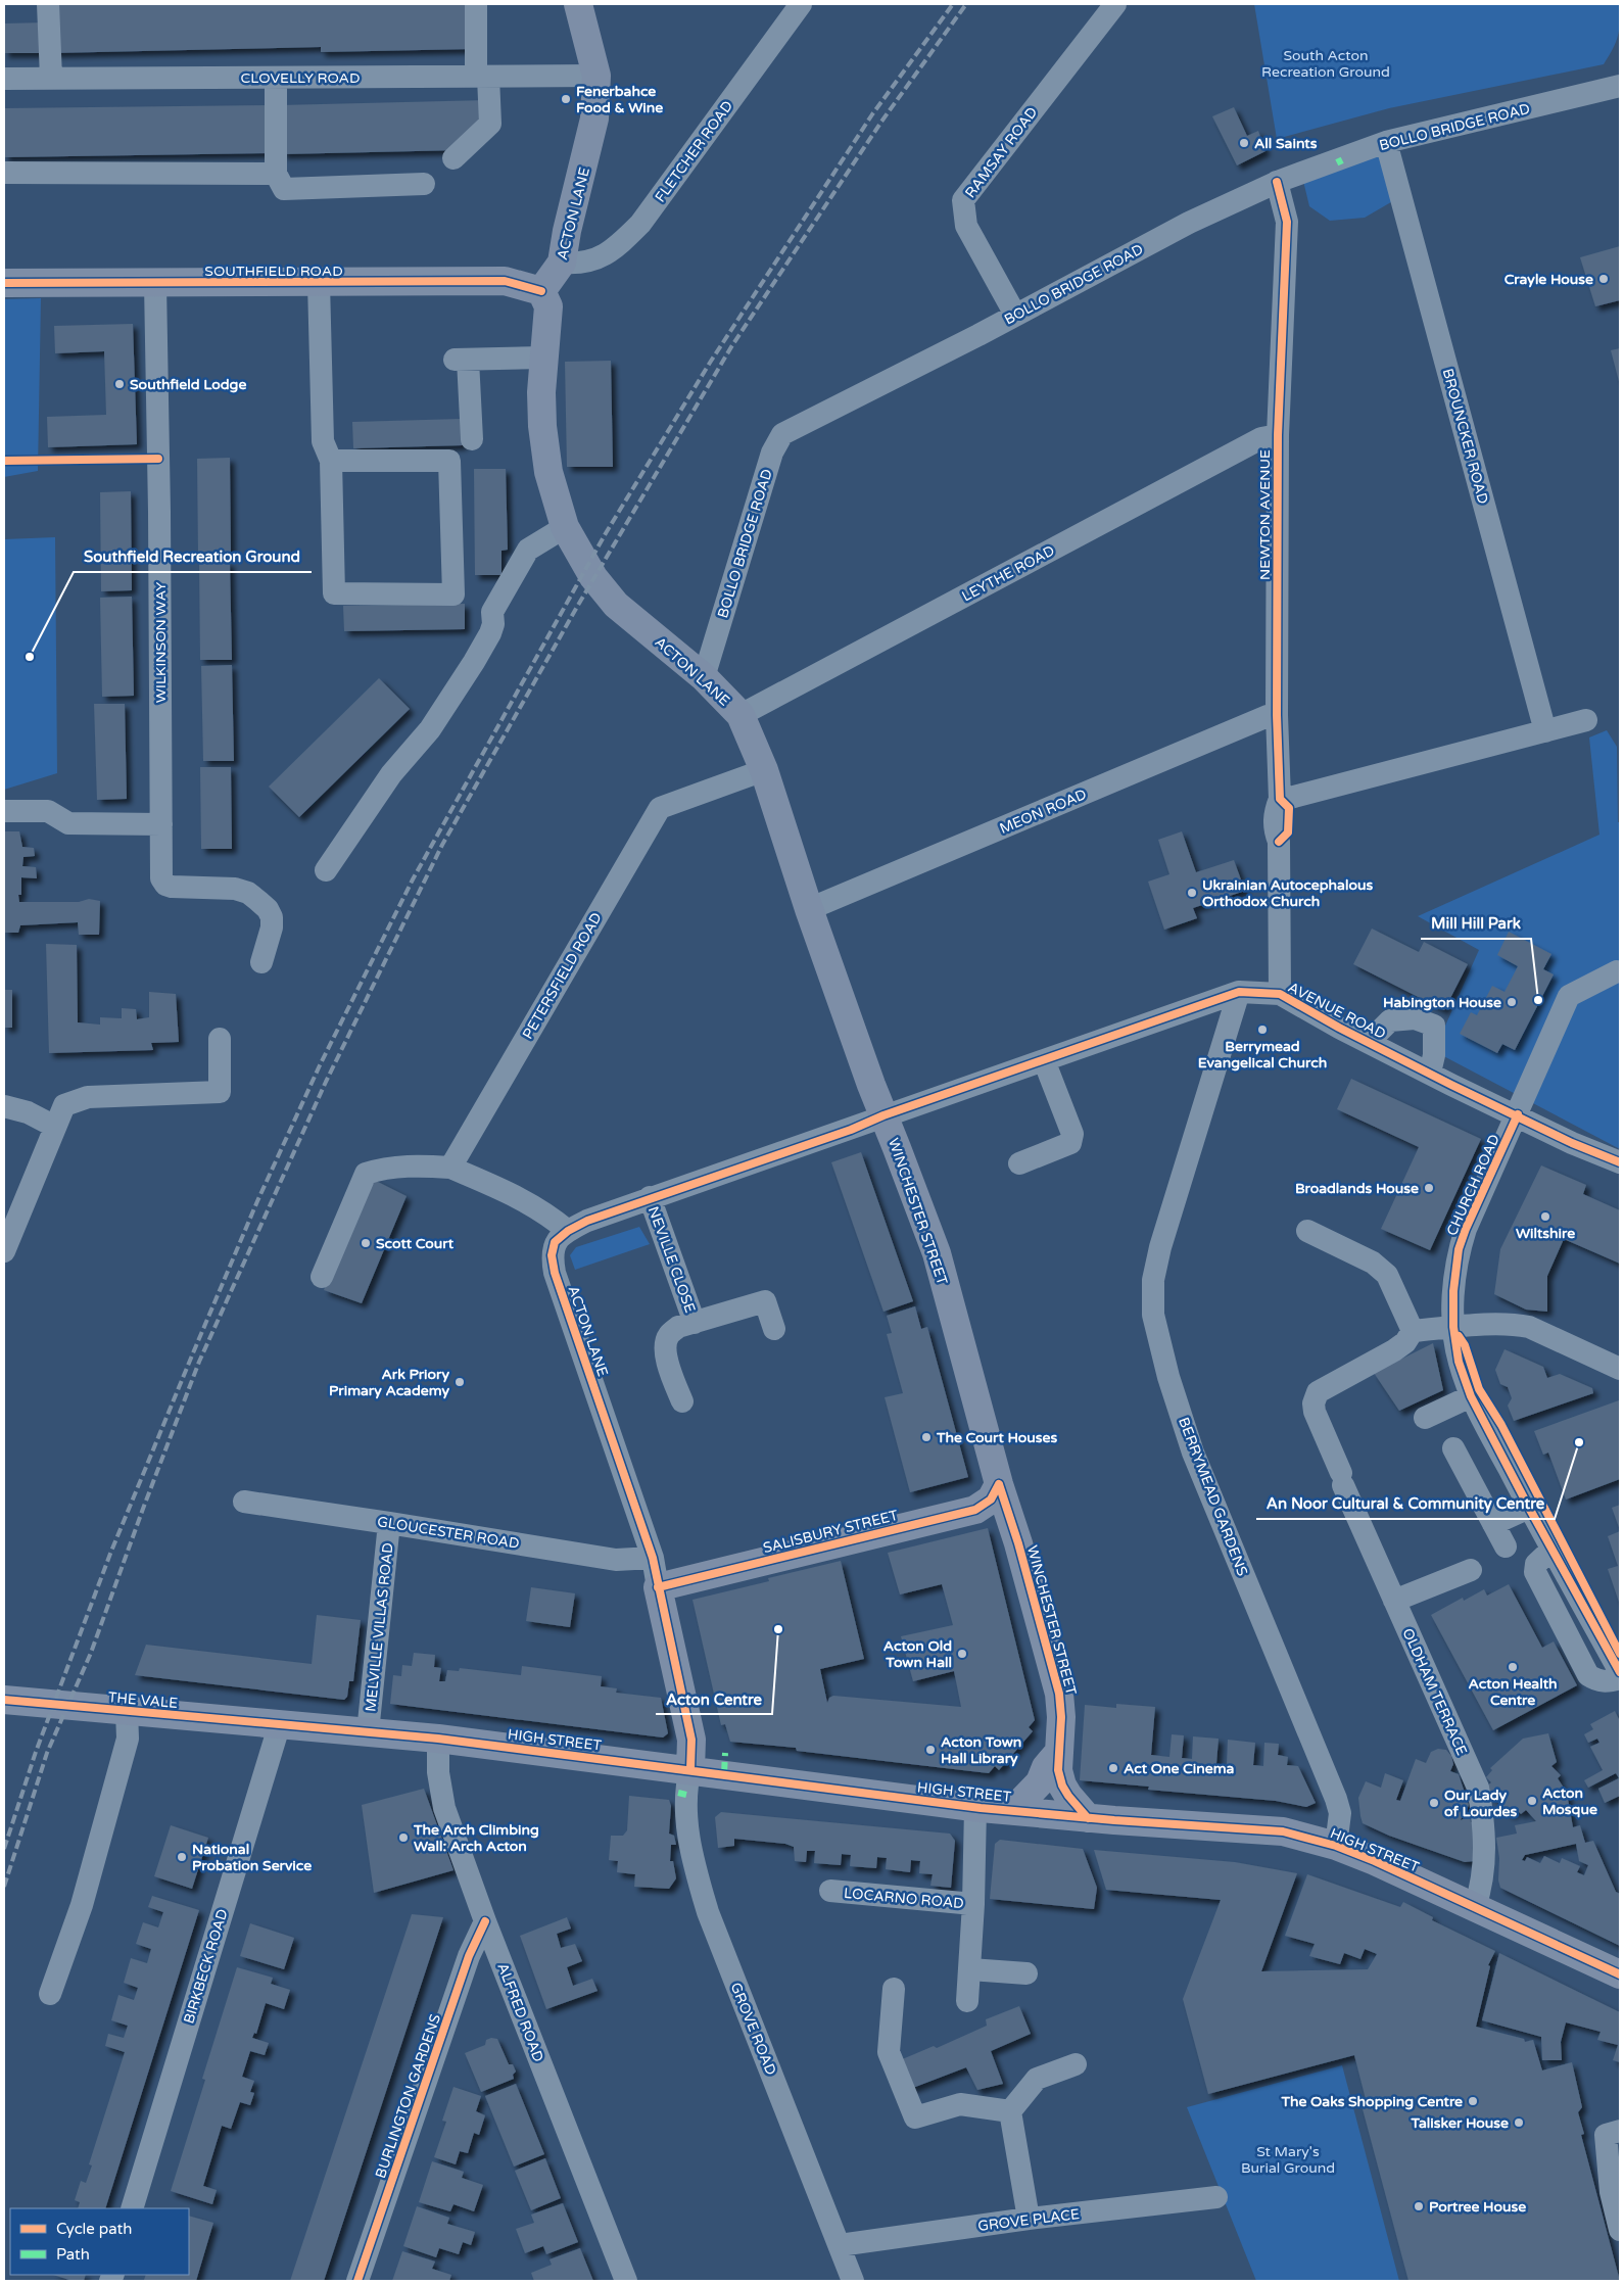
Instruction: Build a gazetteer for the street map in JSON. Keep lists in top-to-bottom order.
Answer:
{
  "streets": {
    "main road": [
      "ACTON LANE",
      "SOUTHFIELD ROAD",
      "WINCHESTER STREET",
      "SALISBURY STREET",
      "THE VALE",
      "HIGH STREET"
    ],
    "street": [
      "CLOVELLY ROAD",
      "BOLLO BRIDGE ROAD",
      "FLETCHER ROAD",
      "RAMSAY ROAD",
      "BROUNCKER ROAD",
      "NEWTON AVENUE",
      "LEYTHE ROAD",
      "WILKINSON WAY",
      "MEON ROAD",
      "PETERSFIELD ROAD",
      "AVENUE ROAD",
      "CHURCH ROAD",
      "NEVILLE CLOSE",
      "BERRYMEAD GARDENS",
      "GLOUCESTER ROAD",
      "MELVILLE VILLAS ROAD",
      "OLDHAM TERRACE",
      "LOCARNO ROAD",
      "BIRKBECK ROAD",
      "ALFRED ROAD",
      "GROVE ROAD",
      "BURLINGTON GARDENS",
      "GROVE PLACE"
    ]
  },
  "crossings": [
    ["CLOVELLY ROAD", "ACTON LANE"],
    ["BOLLO BRIDGE ROAD", "RAMSAY ROAD"],
    ["BOLLO BRIDGE ROAD", "ACTON LANE"],
    ["BOLLO BRIDGE ROAD", "BROUNCKER ROAD"],
    ["BOLLO BRIDGE ROAD", "NEWTON AVENUE"],
    ["FLETCHER ROAD", "ACTON LANE"],
    ["ACTON LANE", "SOUTHFIELD ROAD"],
    ["ACTON LANE", "LEYTHE ROAD"],
    ["ACTON LANE", "MEON ROAD"],
    ["ACTON LANE", "PETERSFIELD ROAD"],
    ["ACTON LANE", "AVENUE ROAD"],
    ["ACTON LANE", "WINCHESTER STREET"],
    ["ACTON LANE", "NEVILLE CLOSE"],
    ["ACTON LANE", "SALISBURY STREET"],
    ["ACTON LANE", "GLOUCESTER ROAD"],
    ["ACTON LANE", "HIGH STREET"],
    ["ACTON LANE", "GROVE ROAD"],
    ["SOUTHFIELD ROAD", "WILKINSON WAY"],
    ["NEWTON AVENUE", "LEYTHE ROAD"],
    ["NEWTON AVENUE", "MEON ROAD"],
    ["NEWTON AVENUE", "AVENUE ROAD"],
    ["AVENUE ROAD", "CHURCH ROAD"],
    ["AVENUE ROAD", "WINCHESTER STREET"],
    ["AVENUE ROAD", "BERRYMEAD GARDENS"],
    ["WINCHESTER STREET", "SALISBURY STREET"],
    ["WINCHESTER STREET", "HIGH STREET"],
    ["BERRYMEAD GARDENS", "HIGH STREET"],
    ["GLOUCESTER ROAD", "MELVILLE VILLAS ROAD"],
    ["MELVILLE VILLAS ROAD", "HIGH STREET"],
    ["OLDHAM TERRACE", "HIGH STREET"],
    ["THE VALE", "HIGH STREET"],
    ["THE VALE", "BIRKBECK ROAD"],
    ["HIGH STREET", "LOCARNO ROAD"],
    ["HIGH STREET", "BIRKBECK ROAD"],
    ["HIGH STREET", "ALFRED ROAD"],
    ["HIGH STREET", "GROVE ROAD"],
    ["ALFRED ROAD", "BURLINGTON GARDENS"],
    ["GROVE ROAD", "GROVE PLACE"]
  ],
  "parks": ["South Acton Recreation Ground", "St Mary's Burial Ground"],
  "places": [
    "Fenerbahce Food & Wine",
    "All Saints",
    "Crayle House",
    "Southfield Lodge",
    "Southfield Recreation Ground",
    "Ukrainian Autocephalous Orthodox Church",
    "Mill Hill Park",
    "Habington House",
    "Berrymead Evangelical Church",
    "Broadlands House",
    "Wiltshire",
    "Scott Court",
    "Ark Priory Primary Academy",
    "The Court Houses",
    "An Noor Cultural & Community Centre",
    "Acton Centre",
    "Acton Old Town Hall",
    "Acton Health Centre",
    "Acton Town Hall Library",
    "Act One Cinema",
    "Acton Mosque",
    "Our Lady of Lourdes",
    "The Arch Climbing Wall: Arch Acton",
    "National Probation Service",
    "The Oaks Shopping Centre",
    "Talisker House",
    "Portree House"
  ],
  "legend": ["Cycle path", "Path"]
}
